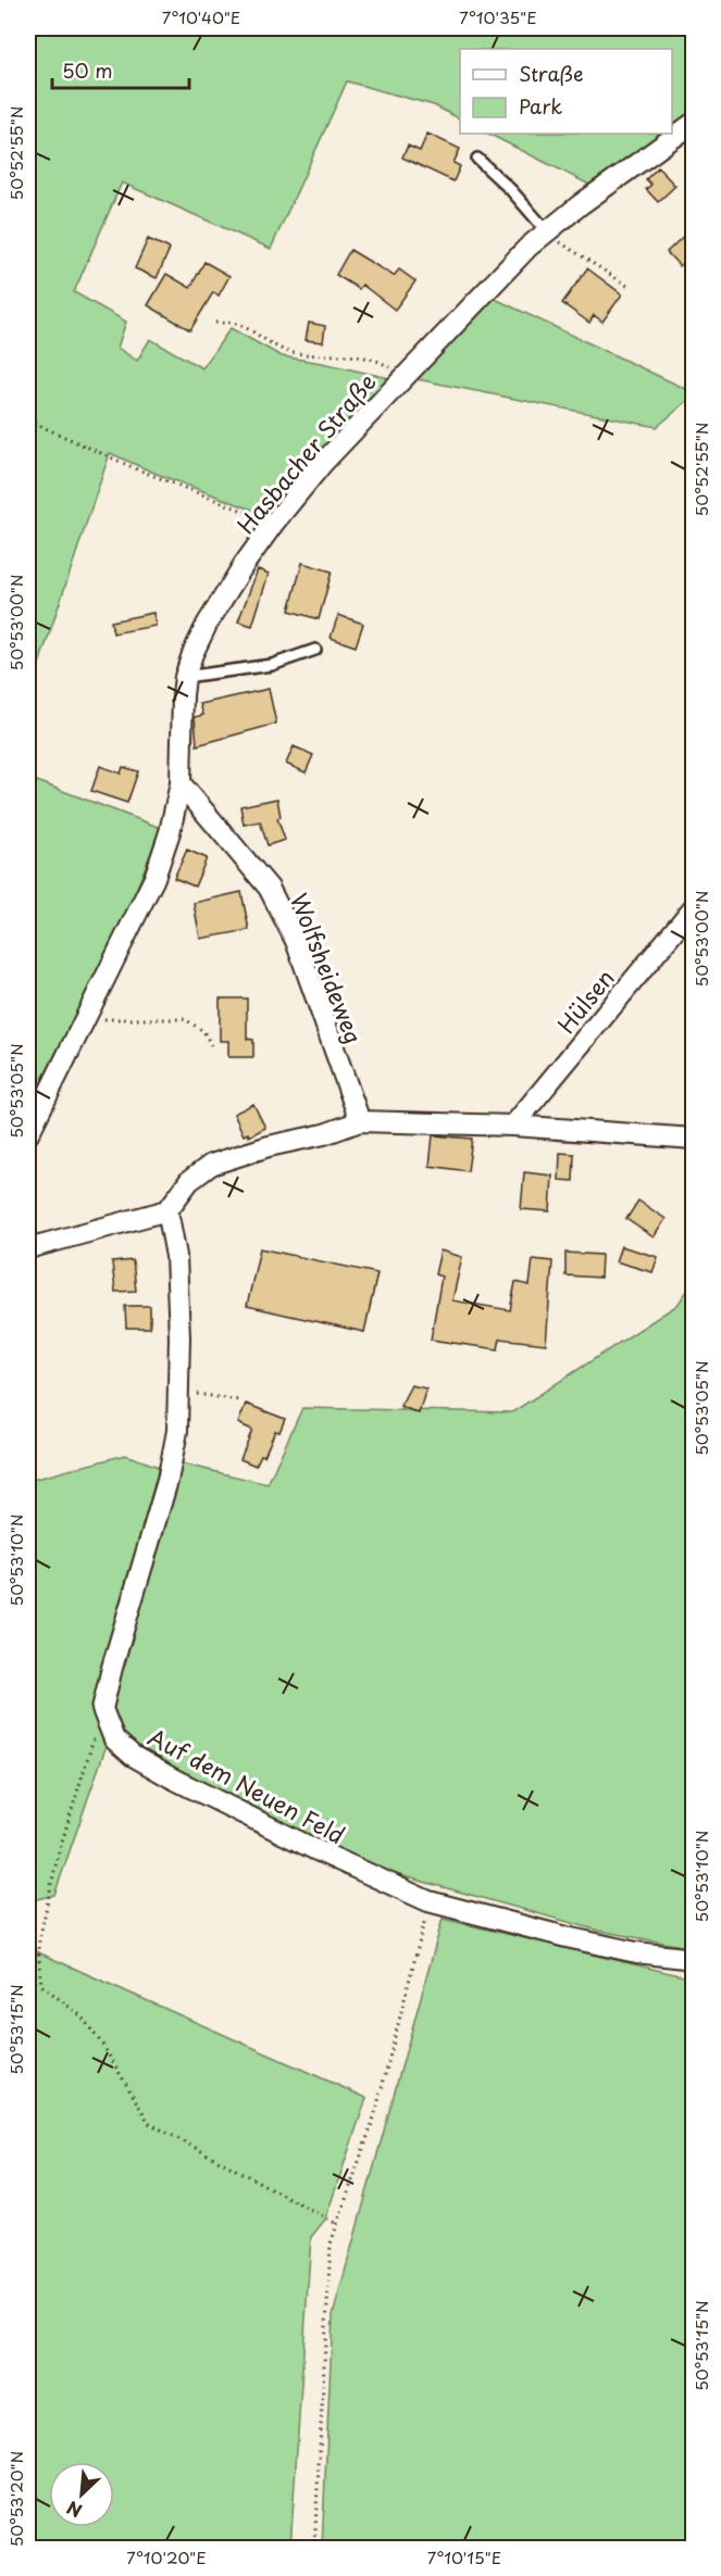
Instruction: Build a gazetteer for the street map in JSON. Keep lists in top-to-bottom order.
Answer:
{
  "streets": {
    "street": [
      "Hasbacher Straße",
      "Wolfsheideweg",
      "Hülsen",
      "Auf dem Neuen Feld"
    ]
  },
  "crossings": [
    ["Hasbacher Straße", "Wolfsheideweg"]
  ],
  "legend": ["Straße", "Park"],
  "scale_bar": "50 m",
  "north": "bottom left",
  "coordinates": [
    "7°10'40\"E",
    "7°10'35\"E",
    "50°52'55\"N",
    "50°53'00\"N",
    "50°53'05\"N",
    "50°53'10\"N",
    "50°53'15\"N",
    "50°53'20\"N",
    "7°10'20\"E",
    "7°10'15\"E"
  ]
}
